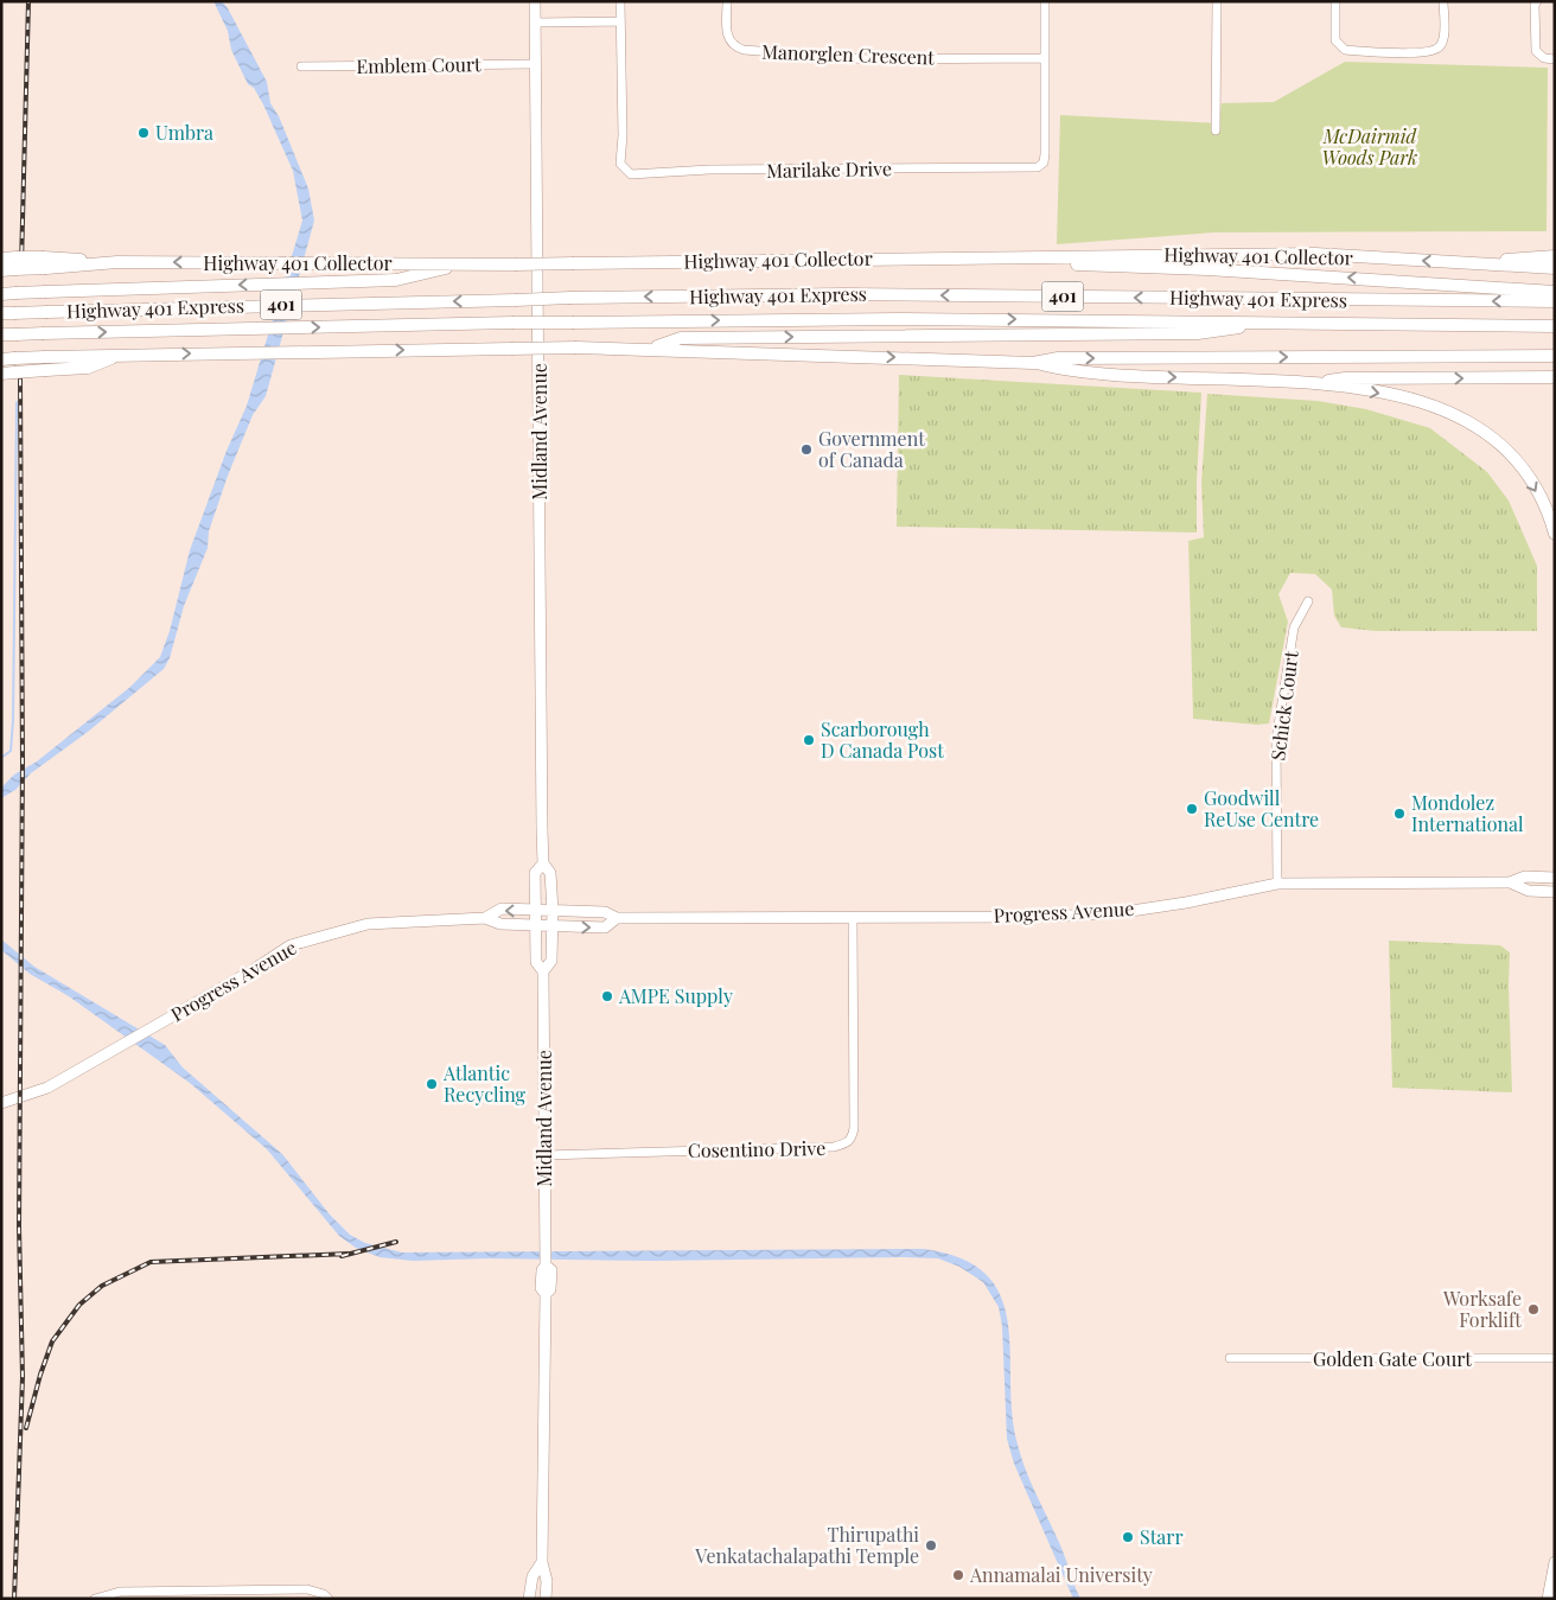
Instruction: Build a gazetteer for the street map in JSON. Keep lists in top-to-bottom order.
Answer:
{
  "streets": {
    "highway": ["Highway 401 Collector", "Highway 401 Express", "401"],
    "main road": ["Midland Avenue", "Progress Avenue"],
    "street": [
      "Manorglen Crescent",
      "Emblem Court",
      "Marilake Drive",
      "Schick Court",
      "Cosentino Drive",
      "Golden Gate Court"
    ]
  },
  "crossings": [
    ["Manorglen Crescent", "Marilake Drive"],
    ["Emblem Court", "Midland Avenue"],
    ["Midland Avenue", "Progress Avenue"],
    ["Midland Avenue", "Cosentino Drive"],
    ["Schick Court", "Progress Avenue"],
    ["Progress Avenue", "Cosentino Drive"]
  ],
  "parks": ["McDairmid Woods Park"],
  "places": [
    "Umbra",
    "Government of Canada",
    "Scarborough D Canada Post",
    "Goodwill ReUse Centre",
    "Mondolez International",
    "AMPE Supply",
    "Atlantic Recycling",
    "Worksafe Forklift",
    "Starr",
    "Thirupathi Venkatachalapathi Temple",
    "Annamalai University"
  ]
}
